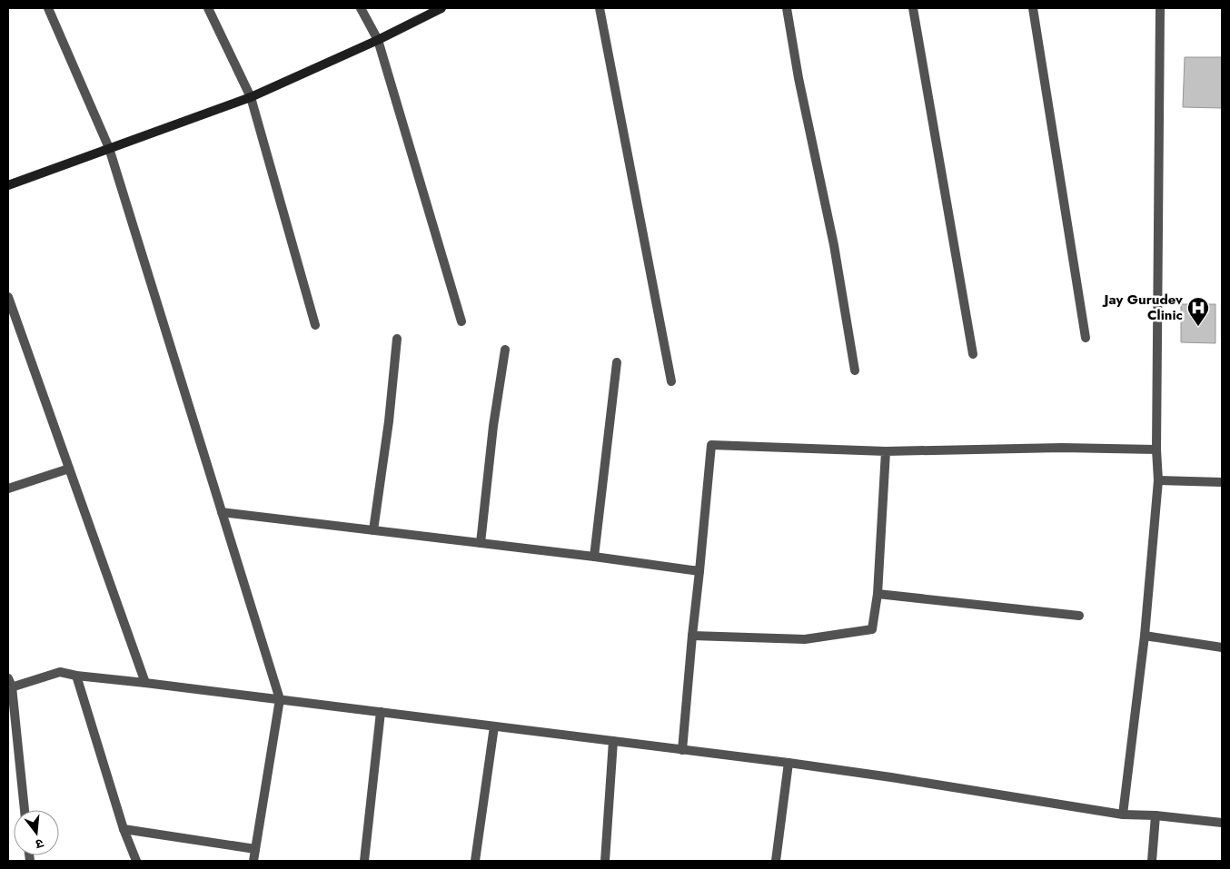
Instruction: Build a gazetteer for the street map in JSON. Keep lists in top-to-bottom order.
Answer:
{
  "places": {
    "hospital": ["Jay Gurudev Clinic"]
  },
  "north": "bottom"
}
